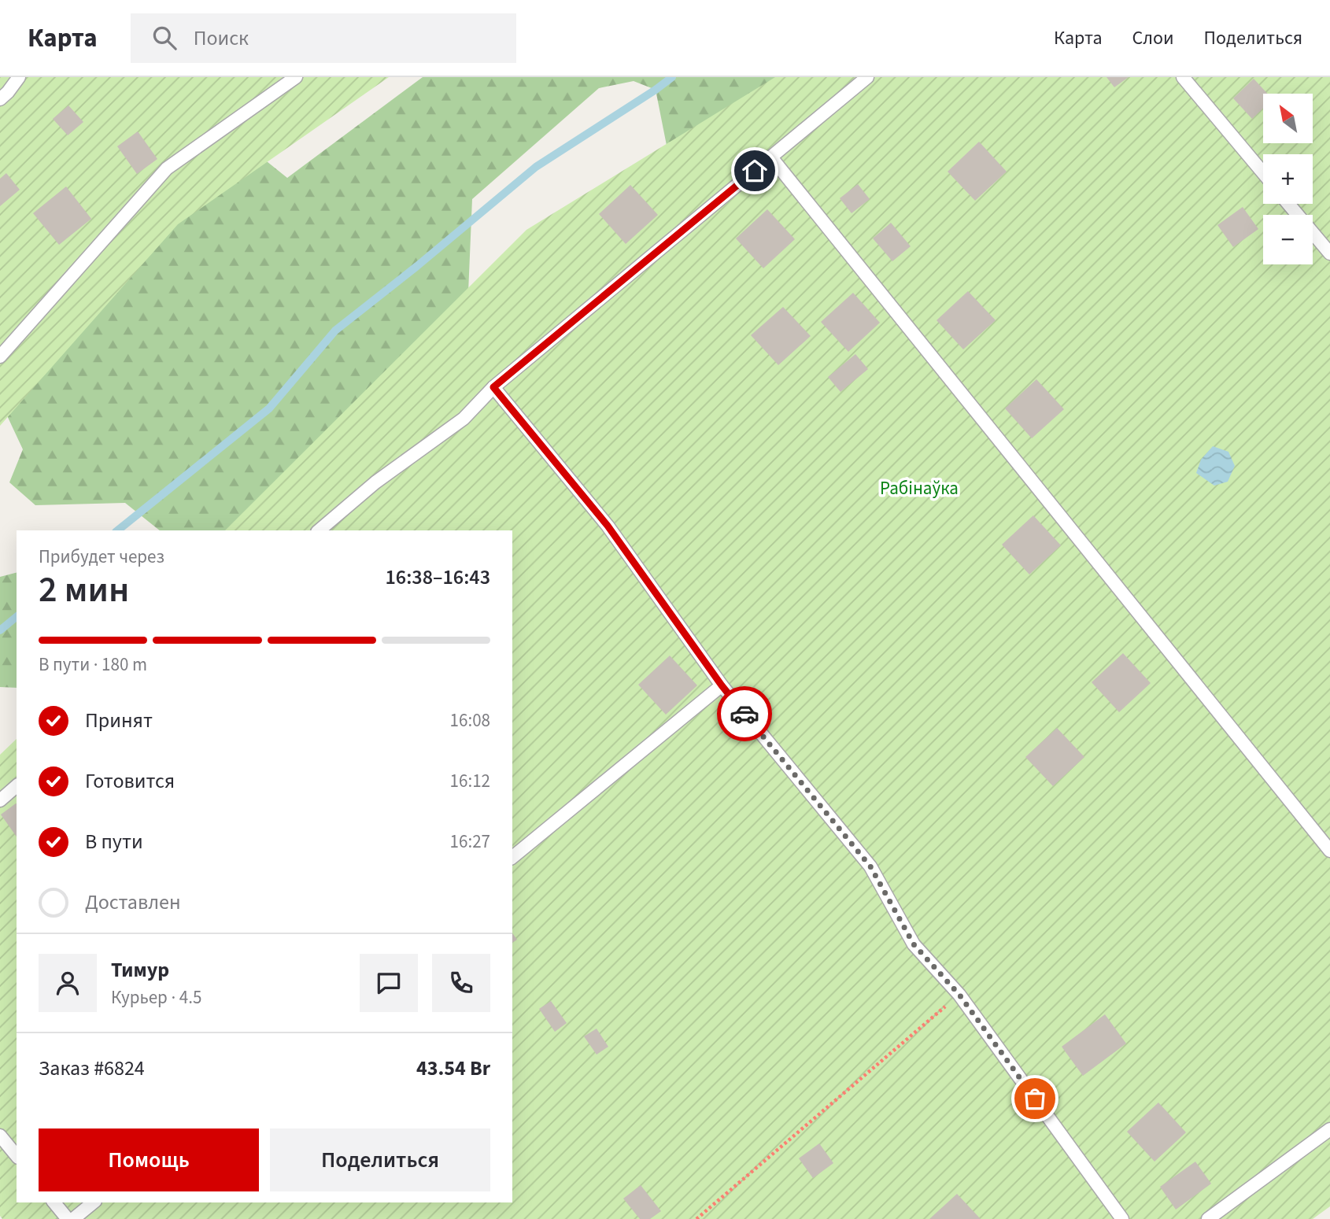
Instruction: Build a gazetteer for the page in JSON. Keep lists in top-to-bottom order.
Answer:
{
  "parks": ["Рабінаўка"],
  "north": "top left",
  "page": {
    "header": "Карта",
    "search": "Поиск",
    "nav": ["Карта", "Слои", "Поделиться"],
    "map_buttons": ["+", "−"],
    "heading": ["2 мин", "Прибудет через", "16:38–16:43"],
    "panel": [
      "Тимур",
      "Курьер · 4.5",
      "Заказ #6824",
      "43.54 Br"
    ],
    "bar": "В пути · 180 m",
    "list": [
      ["Принят", "16:08"],
      ["Готовится", "16:12"],
      ["В пути", "16:27"],
      "Доставлен"
    ],
    "buttons": ["Помощь", "Поделиться"]
  }
}
